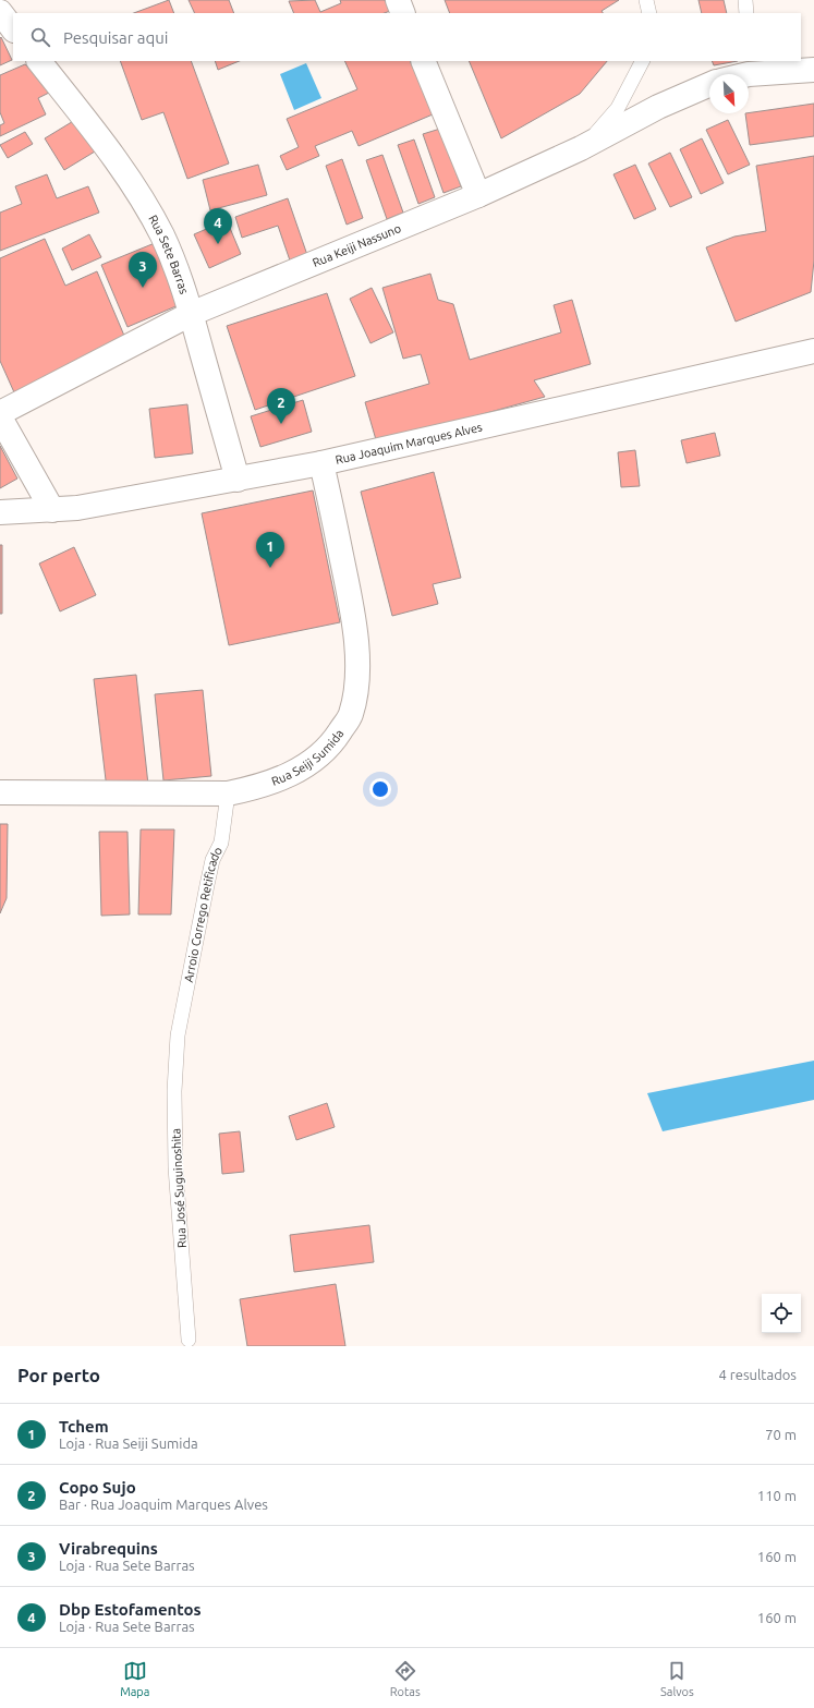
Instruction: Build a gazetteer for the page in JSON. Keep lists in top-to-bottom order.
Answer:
{
  "streets": {
    "street": [
      "Rua Keiji Nassuno",
      "Rua Sete Barras",
      "Rua Joaquim Marques Alves",
      "Rua Seiji Sumida"
    ],
    "lane": ["Arroio Corrego Retificado", "Rua José Suguinoshita"]
  },
  "crossings": [
    ["Rua Keiji Nassuno", "Rua Sete Barras"],
    ["Rua Sete Barras", "Rua Joaquim Marques Alves"],
    ["Rua Joaquim Marques Alves", "Rua Seiji Sumida"],
    ["Rua Seiji Sumida", "Arroio Corrego Retificado"],
    ["Arroio Corrego Retificado", "Rua José Suguinoshita"]
  ],
  "north": "bottom right",
  "page": {
    "search": "Pesquisar aqui",
    "pins": [
      "4",
      "3",
      "2",
      "1"
    ],
    "heading": ["Por perto", "4 resultados"],
    "list": [
      {
        "mark": "1",
        "name": "Tchem",
        "note": "Loja · Rua Seiji Sumida",
        "value": "70 m"
      },
      {
        "mark": "2",
        "name": "Copo Sujo",
        "note": "Bar · Rua Joaquim Marques Alves",
        "value": "110 m"
      },
      {
        "mark": "3",
        "name": "Virabrequins",
        "note": "Loja · Rua Sete Barras",
        "value": "160 m"
      },
      {
        "mark": "4",
        "name": "Dbp Estofamentos",
        "note": "Loja · Rua Sete Barras",
        "value": "160 m"
      }
    ],
    "nav": ["Mapa", "Rotas", "Salvos"]
  }
}
